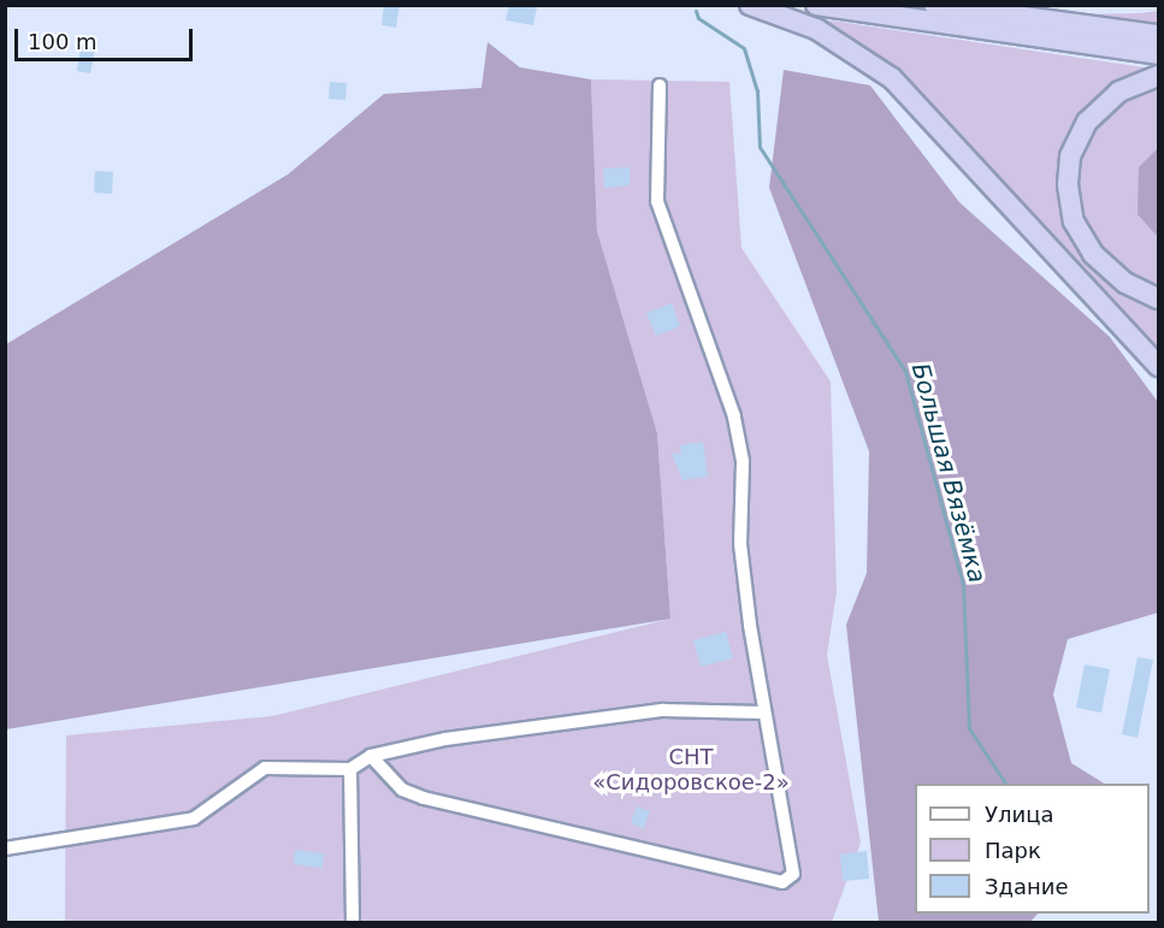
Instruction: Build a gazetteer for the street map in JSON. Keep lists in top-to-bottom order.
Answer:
{
  "water": ["Большая Вязёмка"],
  "parks": ["СНТ «Сидоровское-2»"],
  "legend": ["Улица", "Парк", "Здание"],
  "scale_bar": "100 m"
}
